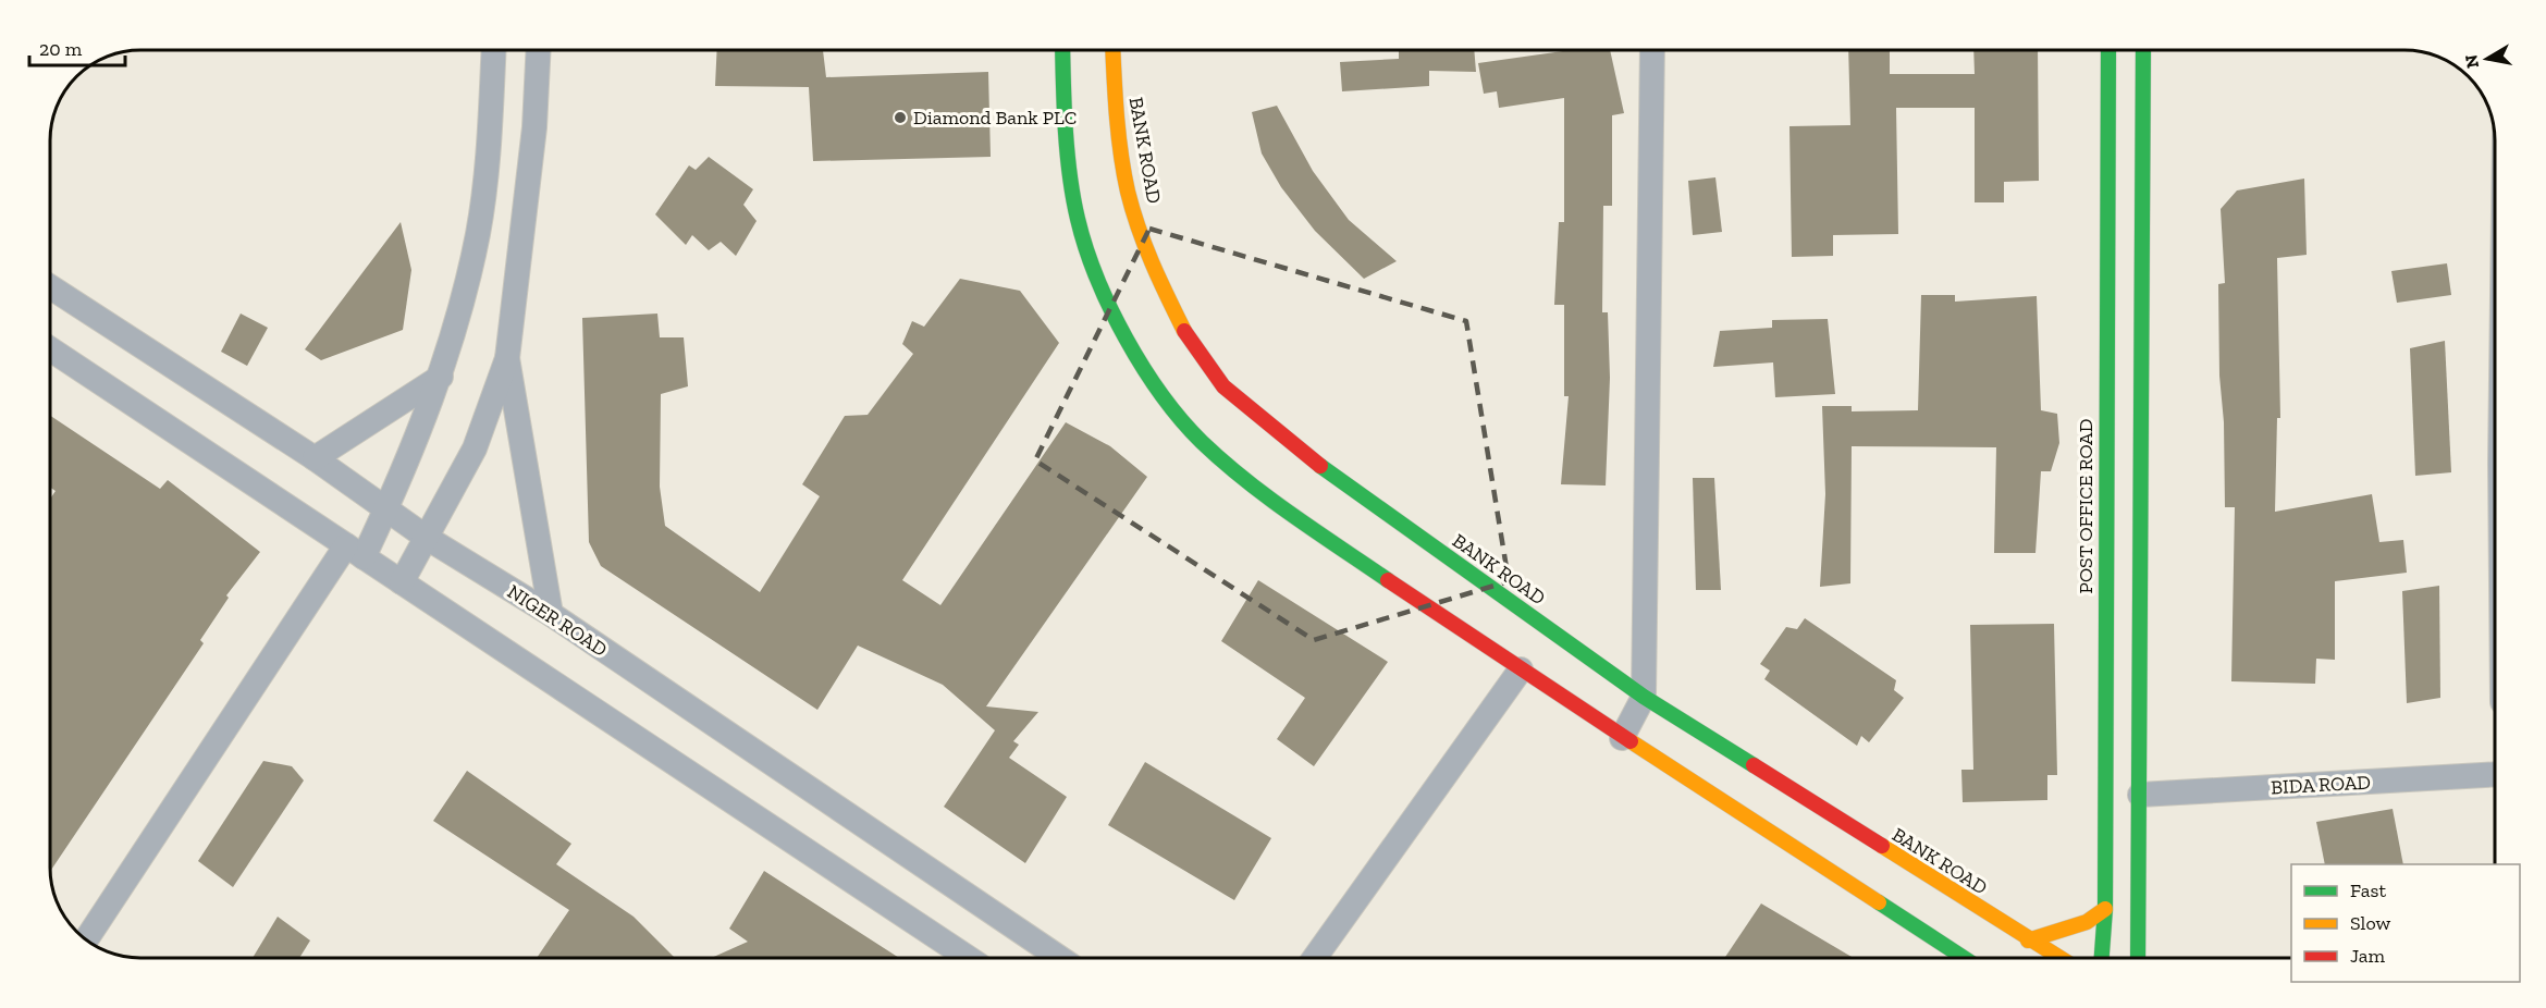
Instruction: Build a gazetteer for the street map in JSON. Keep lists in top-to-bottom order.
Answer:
{
  "streets": {
    "street": [
      "BANK ROAD",
      "POST OFFICE ROAD",
      "NIGER ROAD",
      "BIDA ROAD"
    ]
  },
  "places": ["Diamond Bank PLC"],
  "legend": ["Fast", "Slow", "Jam"],
  "scale_bar": "20 m",
  "north": "left"
}
